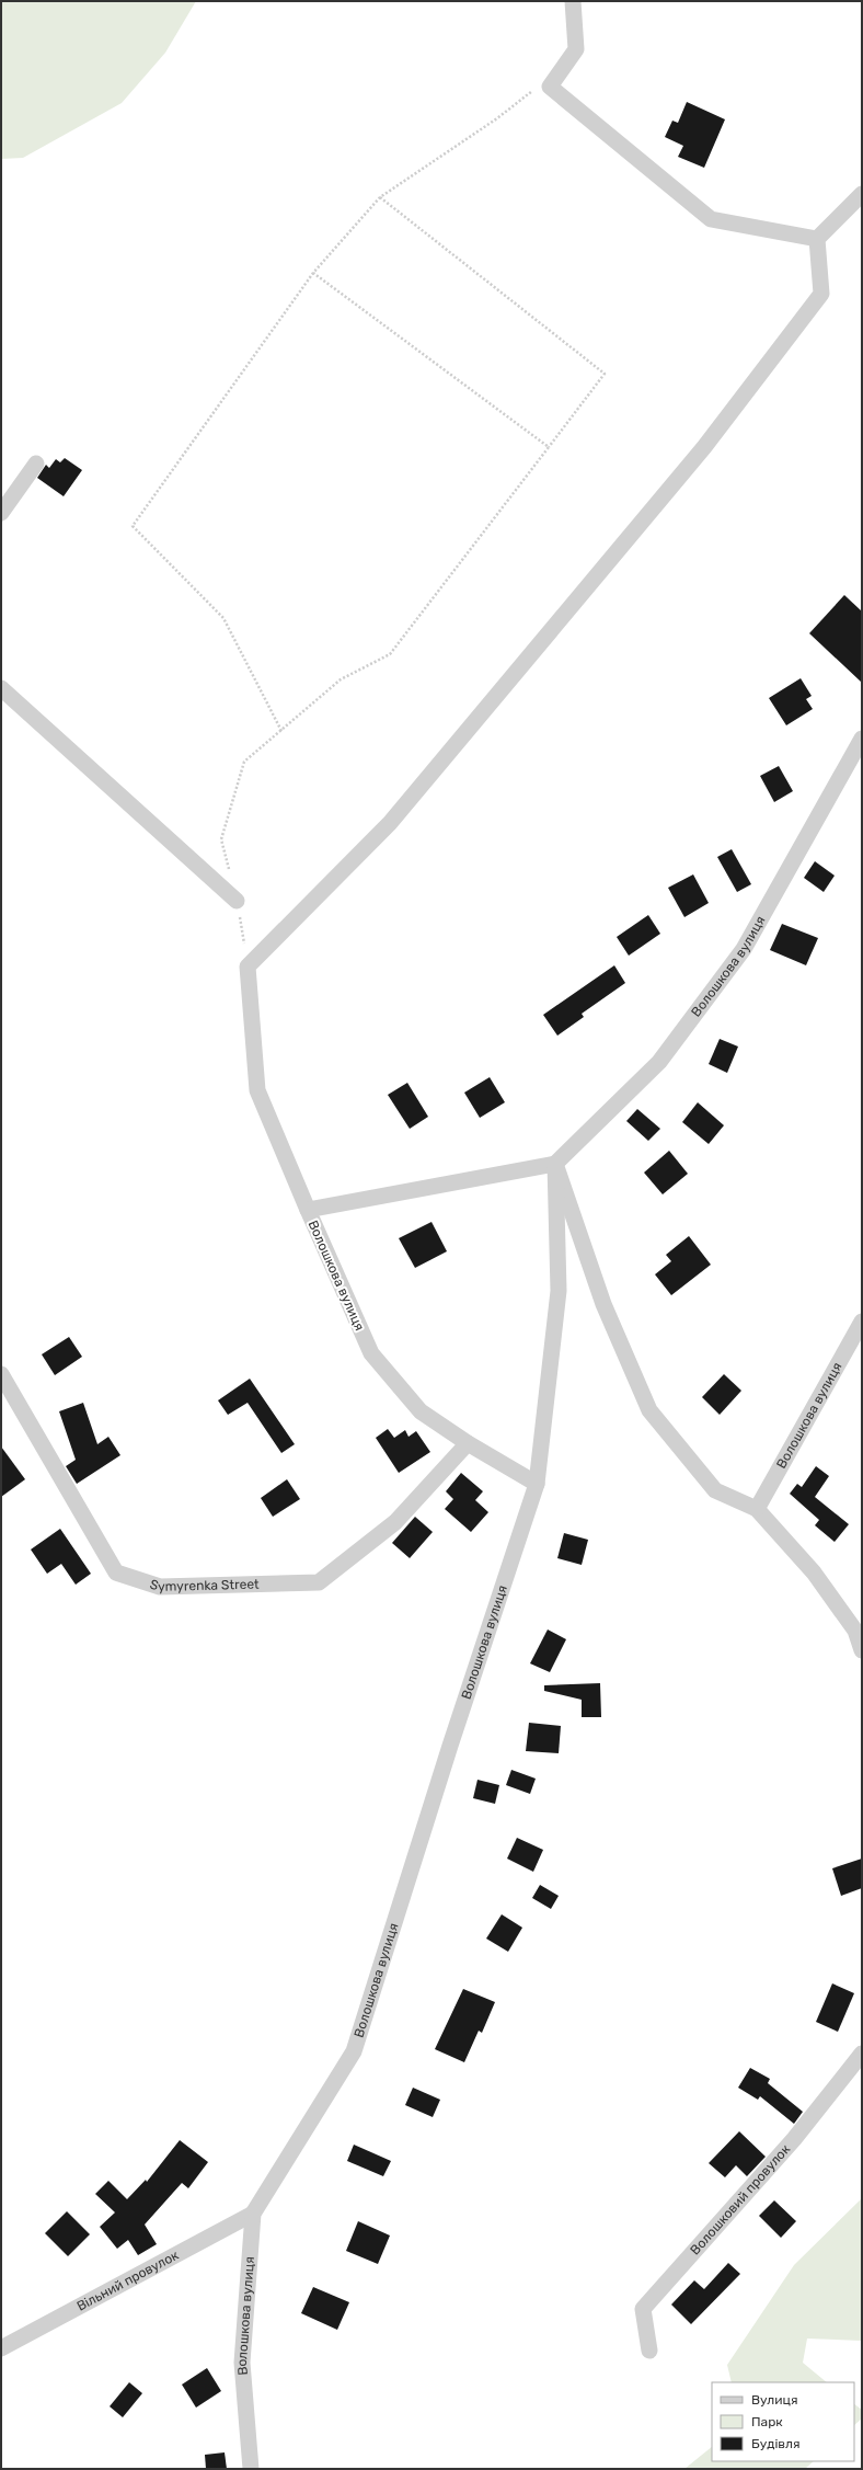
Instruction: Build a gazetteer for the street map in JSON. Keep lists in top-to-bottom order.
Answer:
{
  "streets": {
    "street": [
      "Волошкова вулиця",
      "Symyrenka Street",
      "Волошковий провулок",
      "Вільний провулок"
    ]
  },
  "crossings": [
    ["Волошкова вулиця", "Symyrenka Street"],
    ["Волошкова вулиця", "Вільний провулок"]
  ],
  "legend": ["Вулиця", "Парк", "Будівля"]
}
